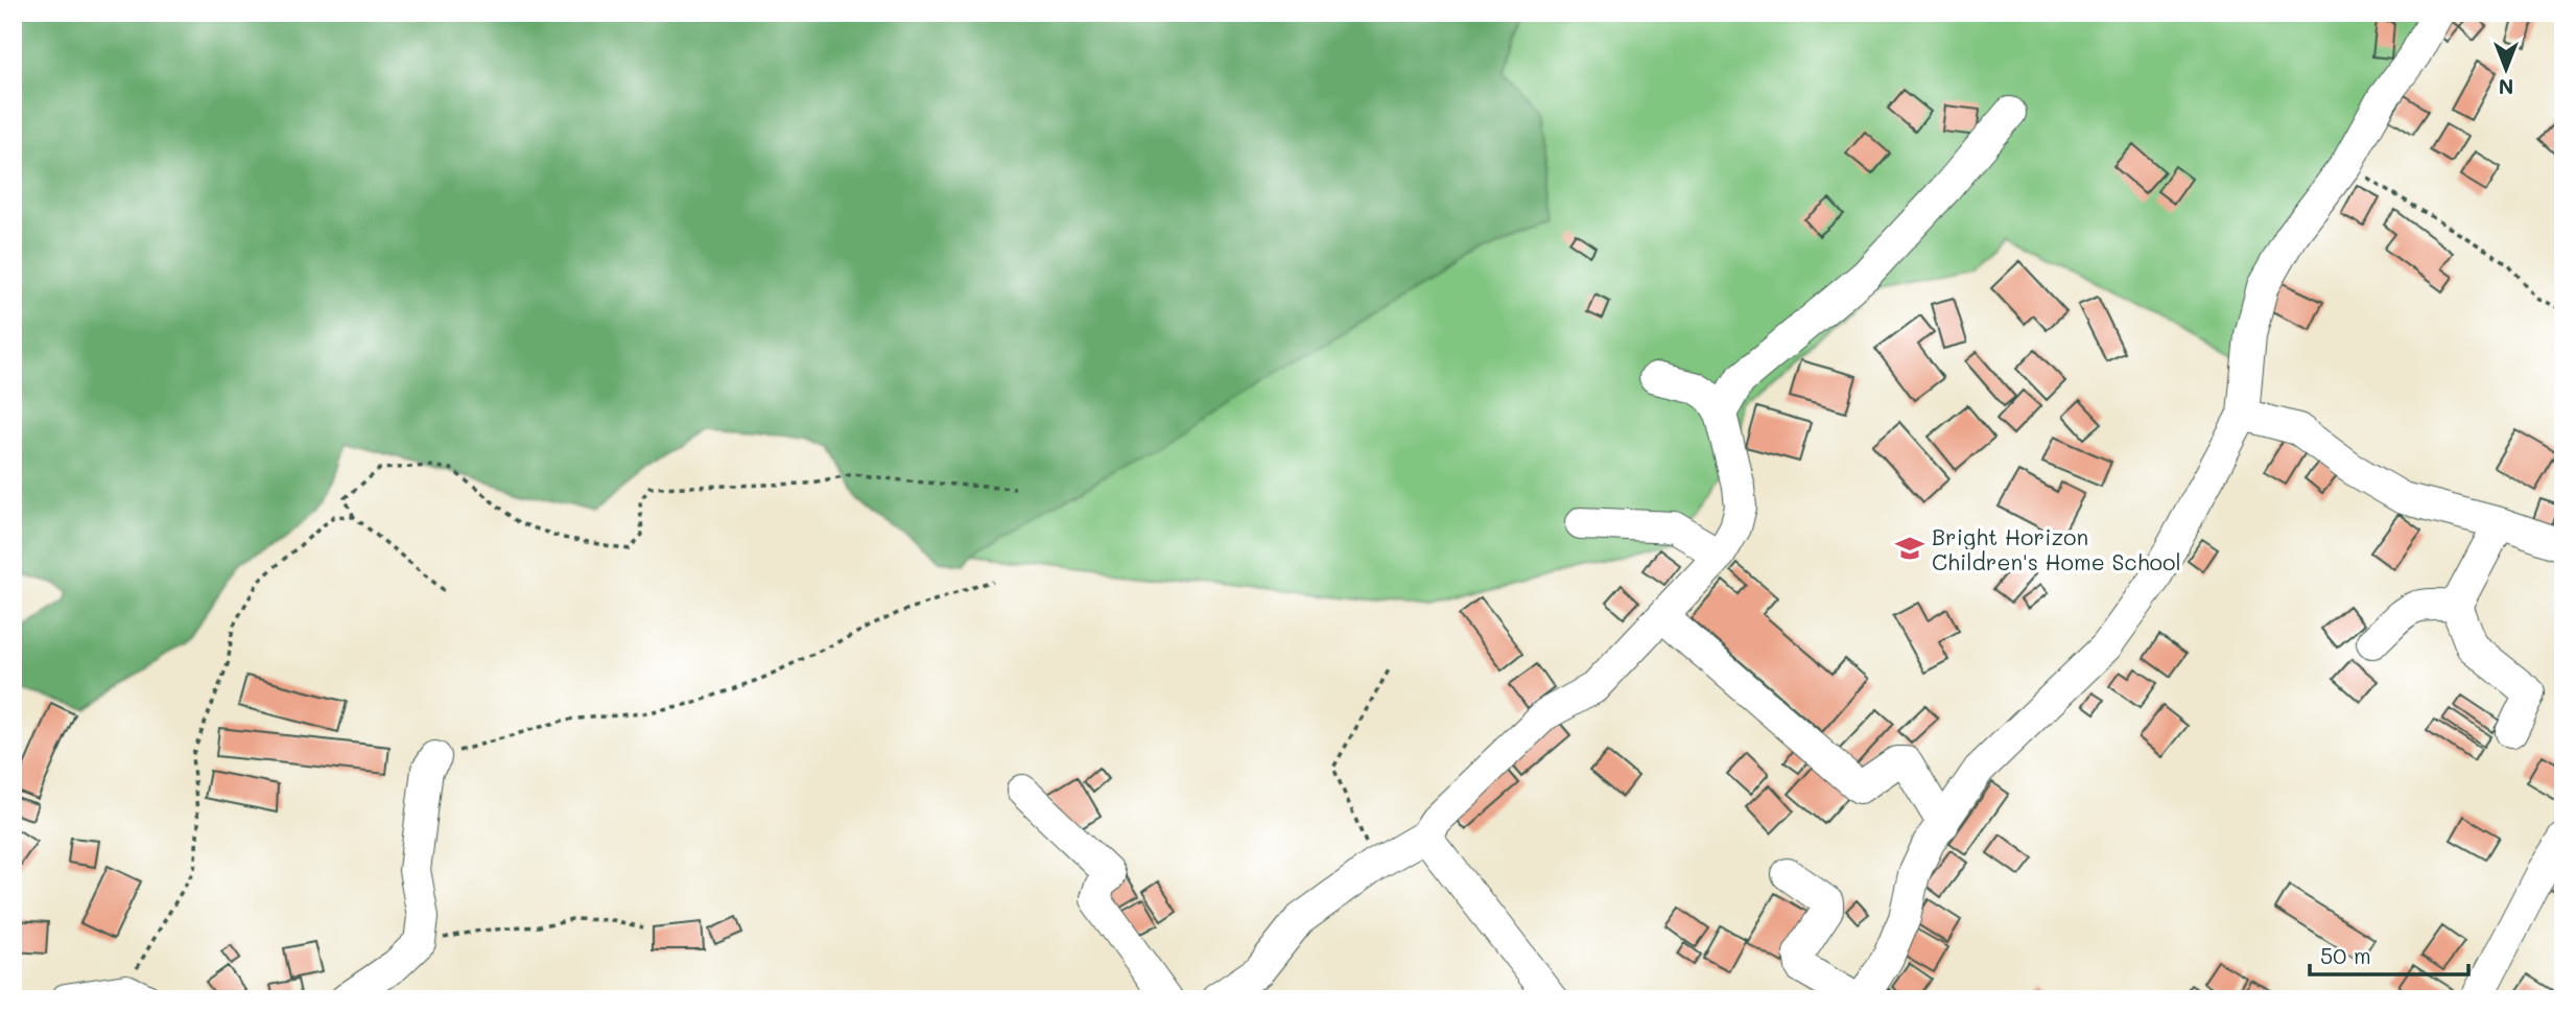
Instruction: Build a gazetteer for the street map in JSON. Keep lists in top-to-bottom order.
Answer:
{
  "places": {
    "school or university": ["Bright Horizon Children's Home School"]
  },
  "scale_bar": "50 m",
  "north": "bottom"
}
